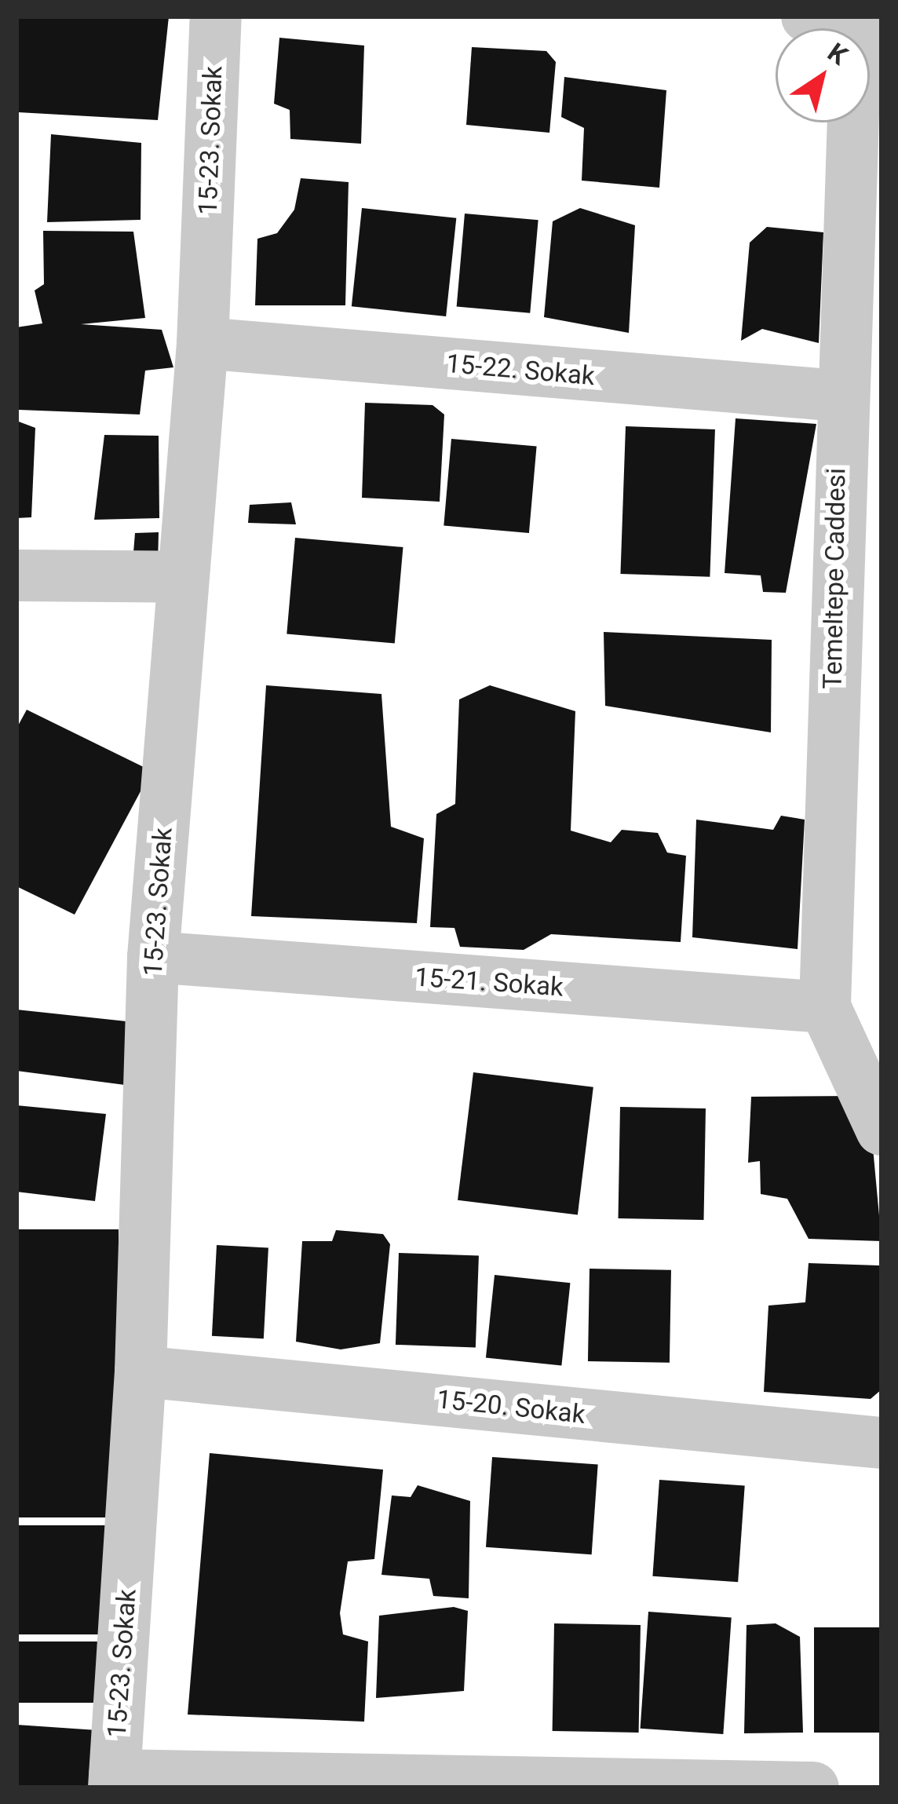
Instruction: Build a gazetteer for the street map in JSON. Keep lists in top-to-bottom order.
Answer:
{
  "streets": {
    "street": [
      "15-23. Sokak",
      "15-22. Sokak",
      "Temeltepe Caddesi",
      "15-21. Sokak",
      "15-20. Sokak"
    ]
  },
  "crossings": [
    ["15-23. Sokak", "15-22. Sokak"],
    ["15-23. Sokak", "15-21. Sokak"],
    ["15-23. Sokak", "15-20. Sokak"],
    ["15-22. Sokak", "Temeltepe Caddesi"],
    ["Temeltepe Caddesi", "15-21. Sokak"]
  ],
  "north": "top right"
}
